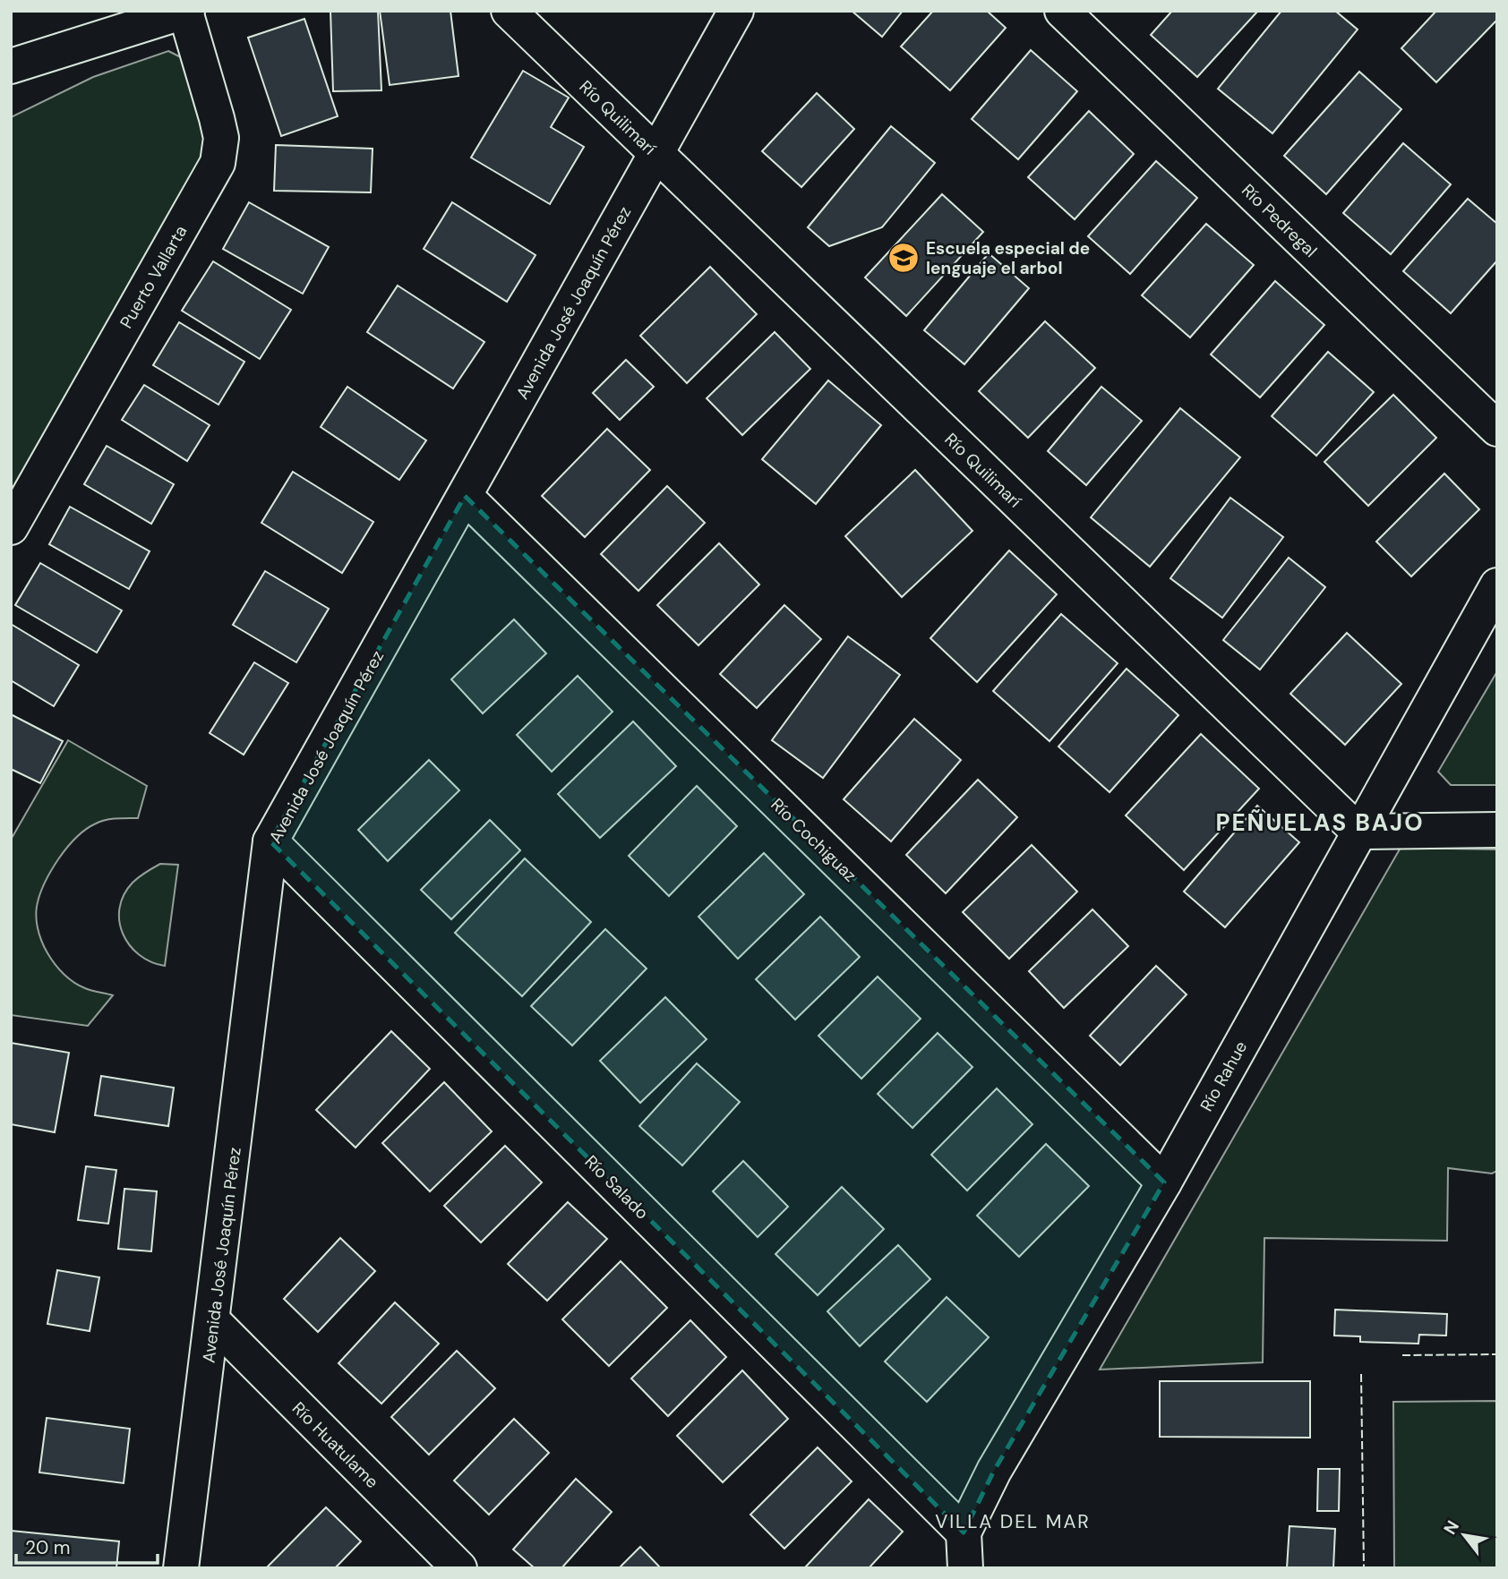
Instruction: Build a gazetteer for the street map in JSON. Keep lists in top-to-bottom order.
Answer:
{
  "streets": {
    "street": [
      "Río Quilimarí",
      "Río Pedregal",
      "Puerto Vallarta",
      "Avenida José Joaquín Pérez",
      "Río Cochiguaz",
      "Río Rahue",
      "Río Salado",
      "Río Huatulame"
    ]
  },
  "crossings": [
    ["Río Quilimarí", "Avenida José Joaquín Pérez"],
    ["Río Quilimarí", "Río Rahue"],
    ["Avenida José Joaquín Pérez", "Río Cochiguaz"],
    ["Avenida José Joaquín Pérez", "Río Salado"],
    ["Avenida José Joaquín Pérez", "Río Huatulame"],
    ["Río Cochiguaz", "Río Rahue"],
    ["Río Rahue", "Río Salado"]
  ],
  "districts": ["PEÑUELAS BAJO", "VILLA DEL MAR"],
  "places": {
    "school or university": ["Escuela especial de lenguaje el arbol"]
  },
  "scale_bar": "20 m",
  "north": "top left"
}
